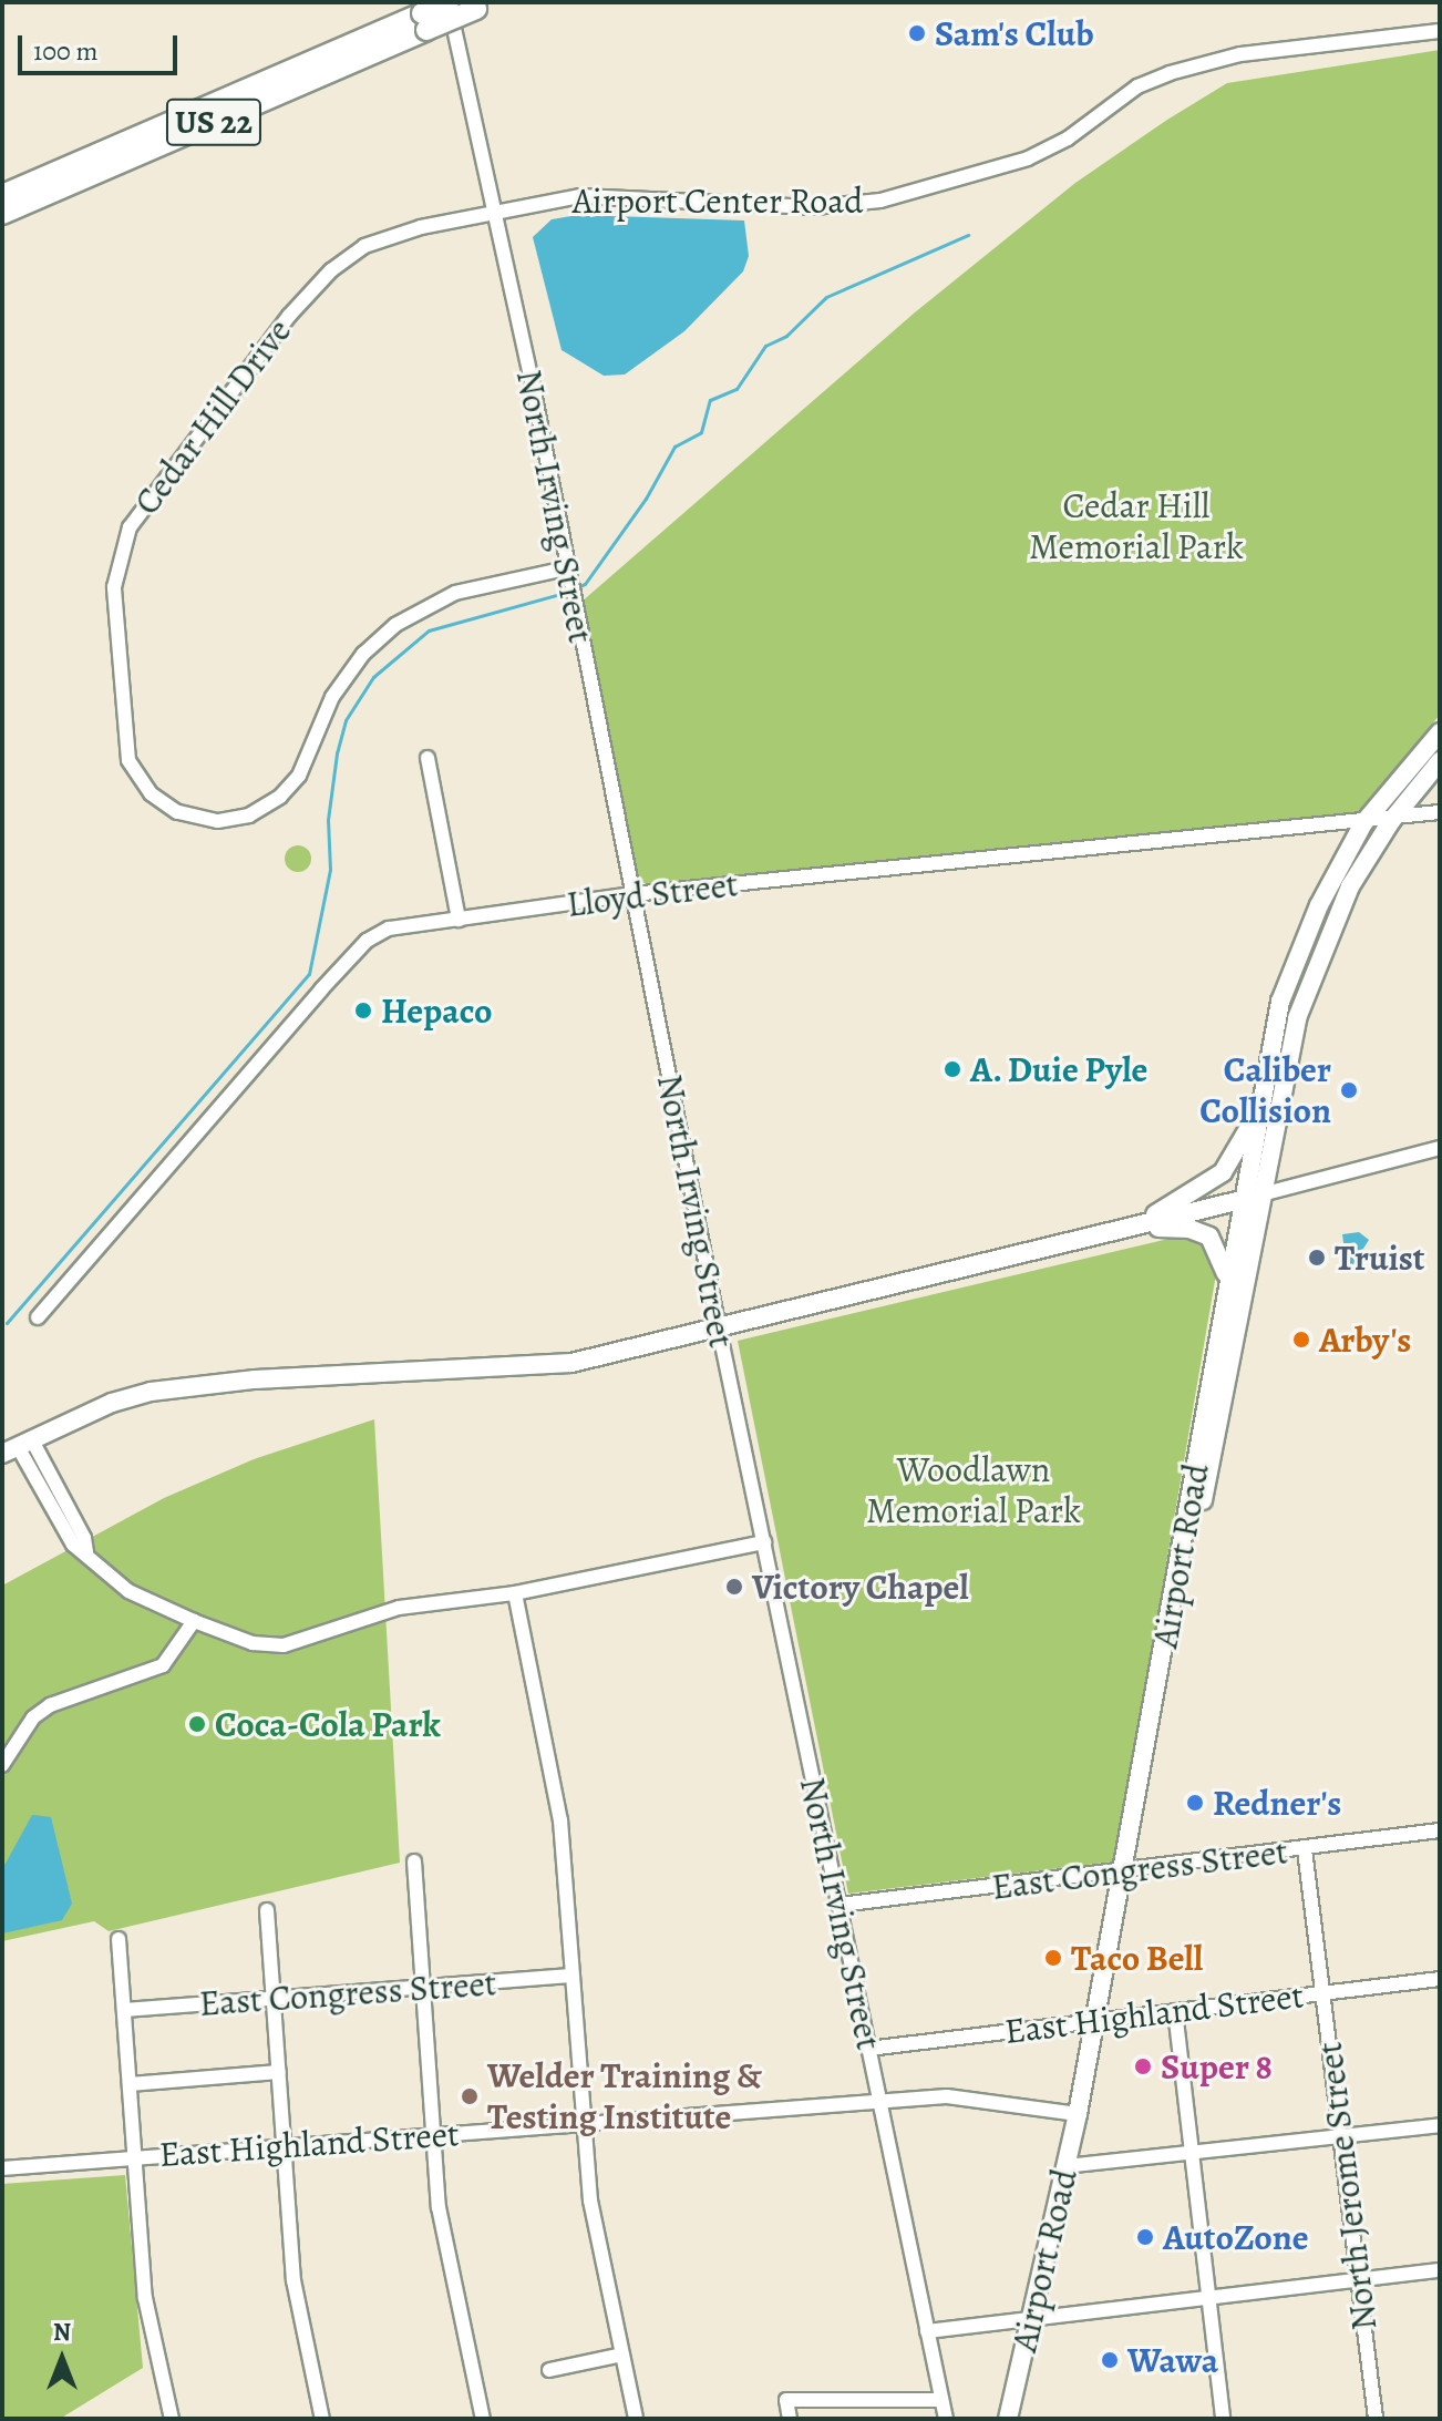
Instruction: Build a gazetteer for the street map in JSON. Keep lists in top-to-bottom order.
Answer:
{
  "streets": {
    "highway": ["US 22"],
    "main road": ["Airport Road"],
    "street": [
      "Airport Center Road",
      "Cedar Hill Drive",
      "North Irving Street",
      "Lloyd Street",
      "East Congress Street",
      "East Highland Street",
      "North Jerome Street"
    ]
  },
  "crossings": [
    ["US 22", "North Irving Street"],
    ["Airport Center Road", "Cedar Hill Drive"],
    ["Airport Center Road", "North Irving Street"],
    ["Cedar Hill Drive", "North Irving Street"],
    ["North Irving Street", "Lloyd Street"],
    ["North Irving Street", "East Congress Street"],
    ["North Irving Street", "East Highland Street"],
    ["Lloyd Street", "Airport Road"],
    ["Airport Road", "East Congress Street"],
    ["Airport Road", "East Highland Street"],
    ["East Congress Street", "North Jerome Street"],
    ["East Highland Street", "North Jerome Street"]
  ],
  "parks": ["Cedar Hill Memorial Park", "Woodlawn Memorial Park"],
  "places": [
    "Sam's Club",
    "Hepaco",
    "A. Duie Pyle",
    "Caliber Collision",
    "Truist",
    "Arby's",
    "Victory Chapel",
    "Coca-Cola Park",
    "Redner's",
    "Taco Bell",
    "Super 8",
    "Welder Training & Testing Institute",
    "AutoZone",
    "Wawa"
  ],
  "scale_bar": "100 m",
  "north": "top"
}
